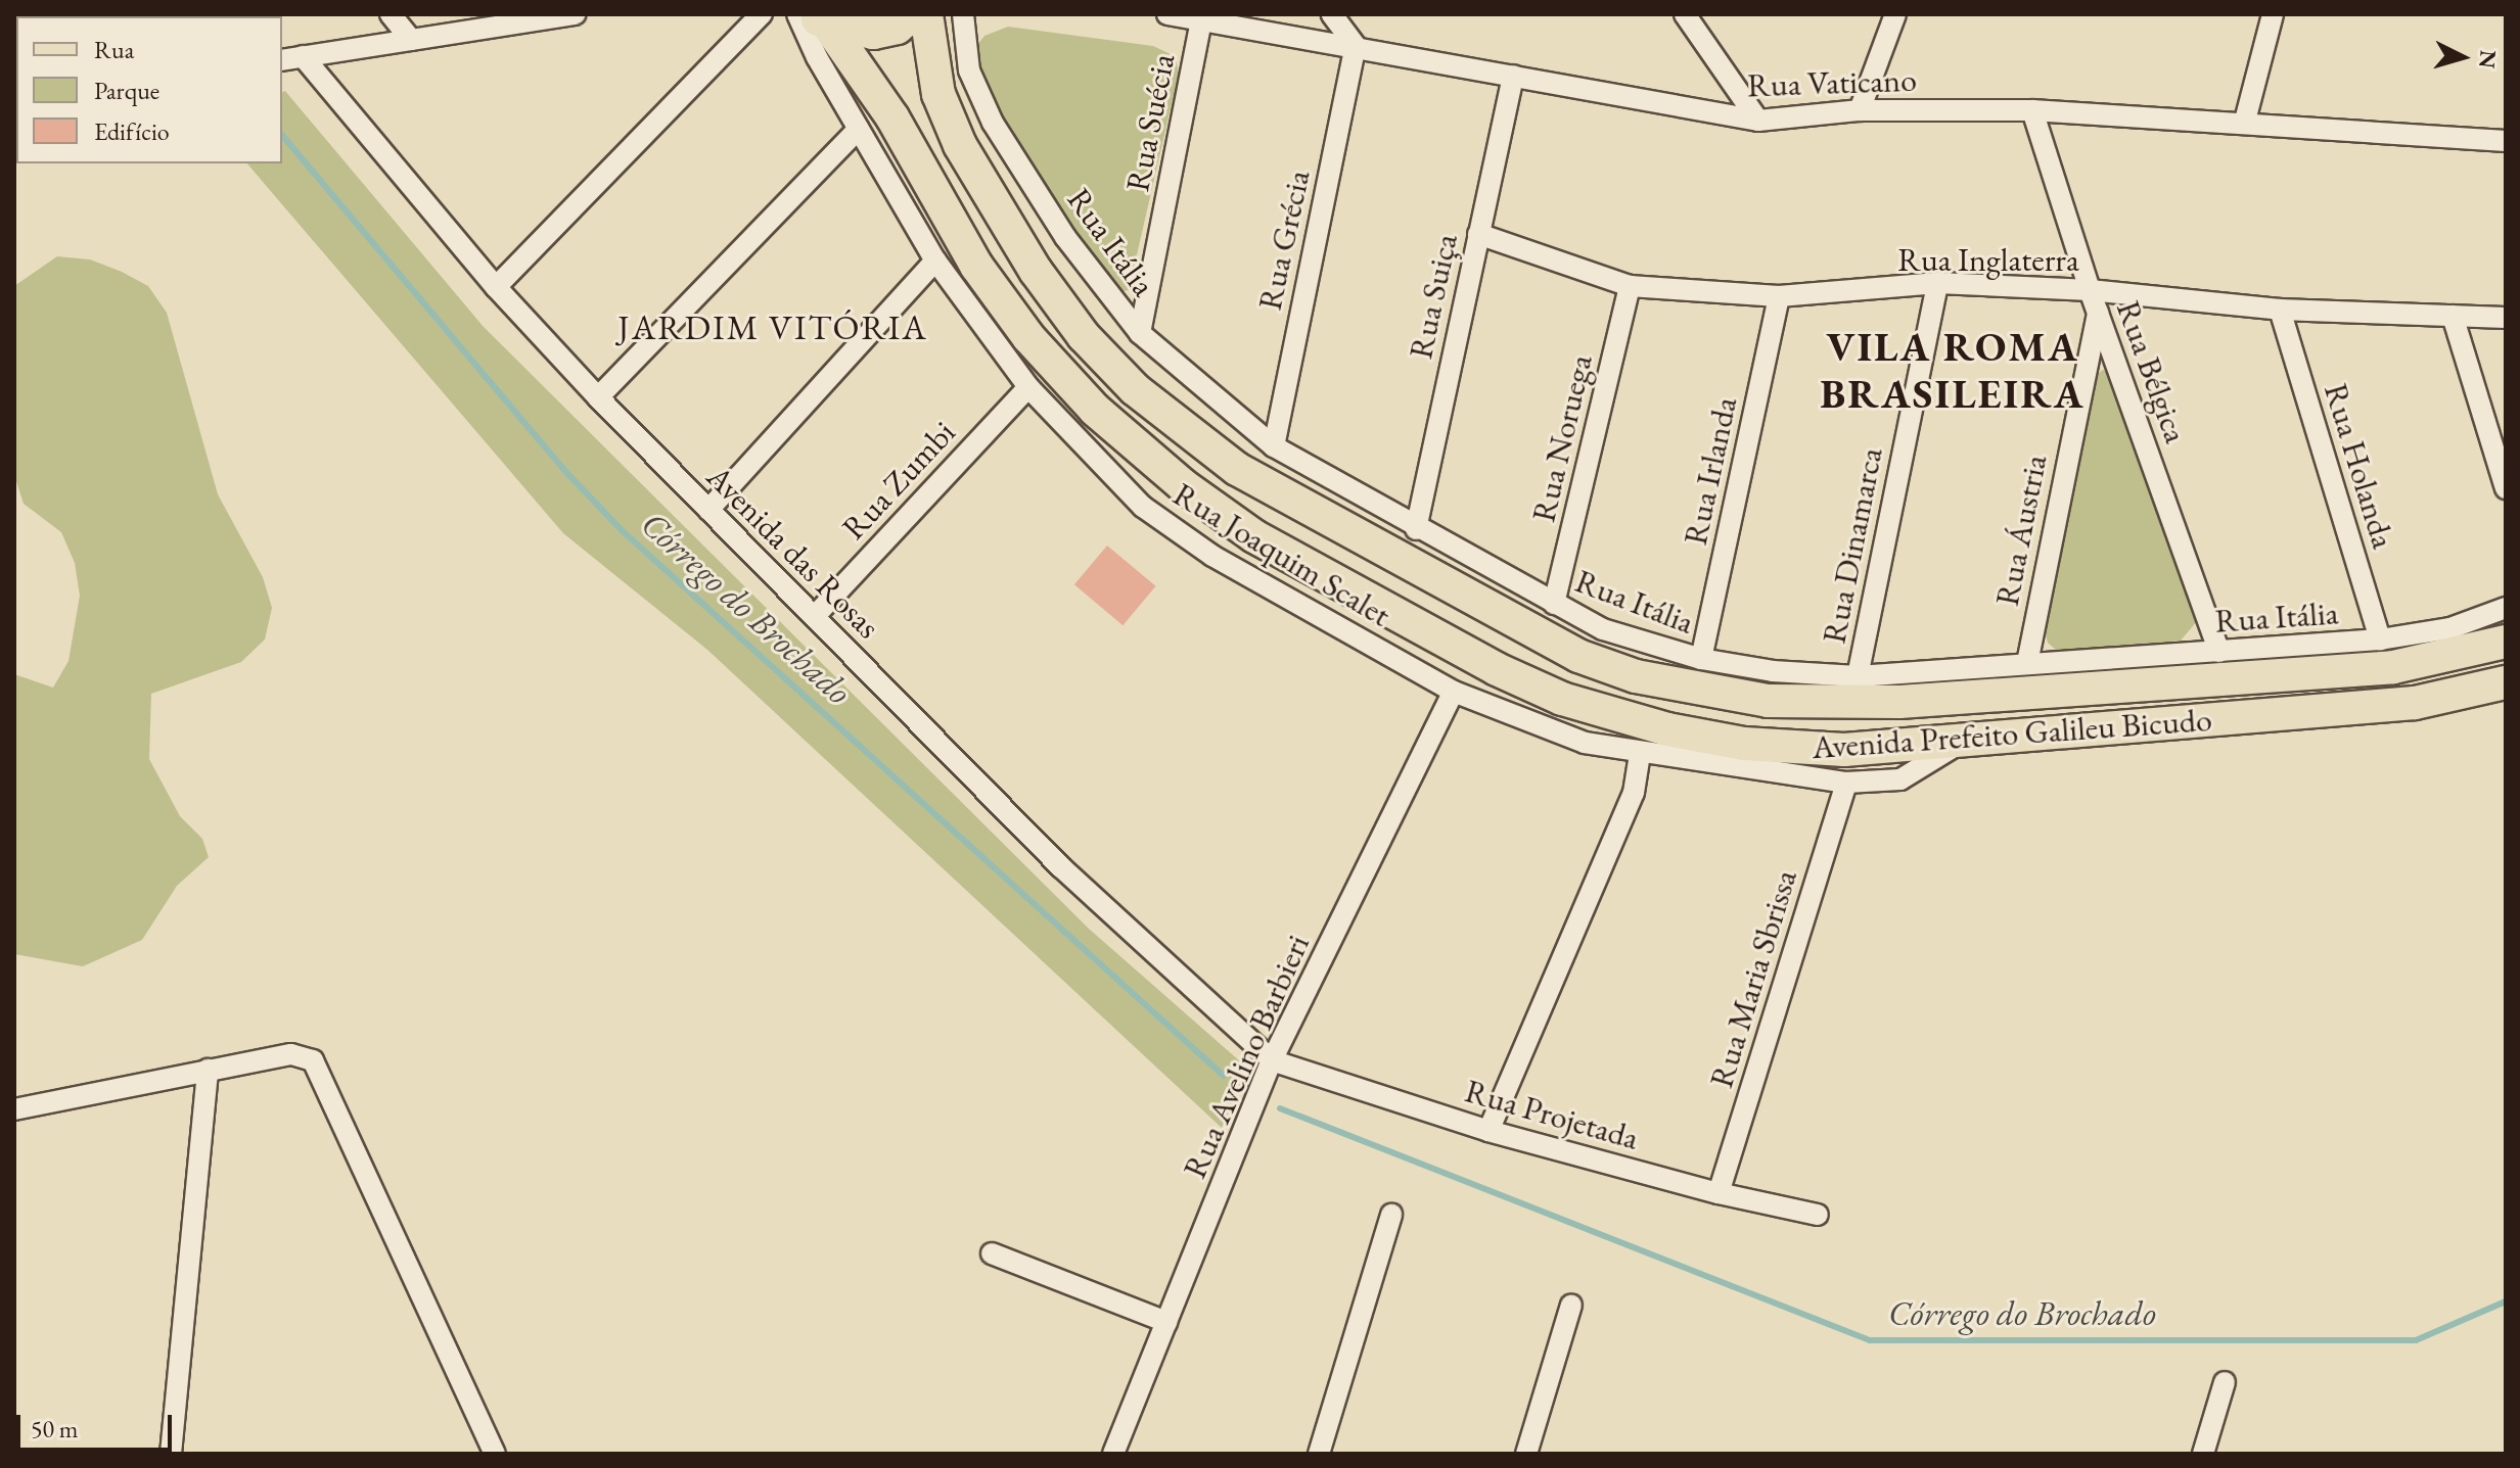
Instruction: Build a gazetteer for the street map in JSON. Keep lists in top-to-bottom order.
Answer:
{
  "streets": {
    "main road": ["Avenida Prefeito Galileu Bicudo"],
    "street": [
      "Rua Vaticano",
      "Rua Suécia",
      "Rua Grécia",
      "Rua Itália",
      "Rua Inglaterra",
      "Rua Suiça",
      "Rua Bélgica",
      "Rua Noruega",
      "Rua Holanda",
      "Rua Irlanda",
      "Rua Zumbi",
      "Rua Áustria",
      "Rua Dinamarca",
      "Avenida das Rosas",
      "Rua Joaquim Scalet",
      "Rua Maria Sbrissa",
      "Rua Avelino Barbieri",
      "Rua Projetada"
    ]
  },
  "crossings": [
    ["Rua Vaticano", "Rua Suécia"],
    ["Rua Vaticano", "Rua Grécia"],
    ["Rua Vaticano", "Rua Suiça"],
    ["Rua Vaticano", "Rua Bélgica"],
    ["Rua Suécia", "Rua Itália"],
    ["Rua Grécia", "Rua Itália"],
    ["Rua Itália", "Rua Suiça"],
    ["Rua Itália", "Rua Bélgica"],
    ["Rua Itália", "Rua Noruega"],
    ["Rua Itália", "Rua Holanda"],
    ["Rua Itália", "Rua Irlanda"],
    ["Rua Itália", "Rua Áustria"],
    ["Rua Itália", "Rua Dinamarca"],
    ["Rua Inglaterra", "Rua Suiça"],
    ["Rua Inglaterra", "Rua Bélgica"],
    ["Rua Inglaterra", "Rua Noruega"],
    ["Rua Inglaterra", "Rua Holanda"],
    ["Rua Inglaterra", "Rua Irlanda"],
    ["Rua Inglaterra", "Rua Dinamarca"],
    ["Rua Bélgica", "Rua Áustria"],
    ["Rua Zumbi", "Avenida das Rosas"],
    ["Rua Zumbi", "Rua Joaquim Scalet"],
    ["Avenida das Rosas", "Rua Avelino Barbieri"],
    ["Avenida das Rosas", "Rua Projetada"],
    ["Rua Joaquim Scalet", "Avenida Prefeito Galileu Bicudo"],
    ["Rua Joaquim Scalet", "Rua Maria Sbrissa"],
    ["Rua Joaquim Scalet", "Rua Avelino Barbieri"],
    ["Rua Maria Sbrissa", "Rua Projetada"],
    ["Rua Avelino Barbieri", "Rua Projetada"]
  ],
  "districts": ["JARDIM VITÓRIA", "VILA ROMA BRASILEIRA"],
  "water": ["Córrego do Brochado"],
  "legend": ["Rua", "Parque", "Edifício"],
  "scale_bar": "50 m",
  "north": "right"
}
